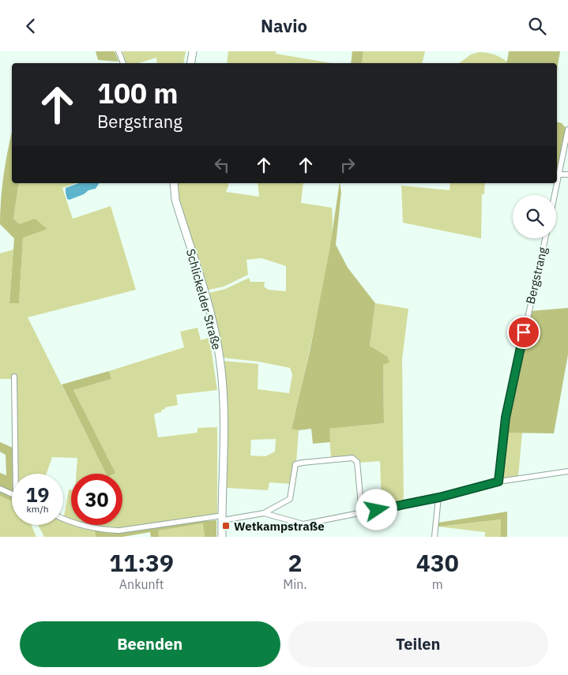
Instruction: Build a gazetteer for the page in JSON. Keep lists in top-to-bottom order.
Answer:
{
  "streets": {
    "main road": ["Schlickelder Straße"],
    "street": ["Bergstrang"]
  },
  "places": {
    "transit": ["Wetkampstraße"]
  },
  "page": {
    "header": "Navio",
    "turn": ["100 m", "Bergstrang"],
    "speed": "19 km/h",
    "limit": "30",
    "eta": [
      "11:39",
      "Ankunft",
      "2",
      "Min.",
      "430",
      "m"
    ],
    "buttons": ["Beenden", "Teilen"]
  }
}
